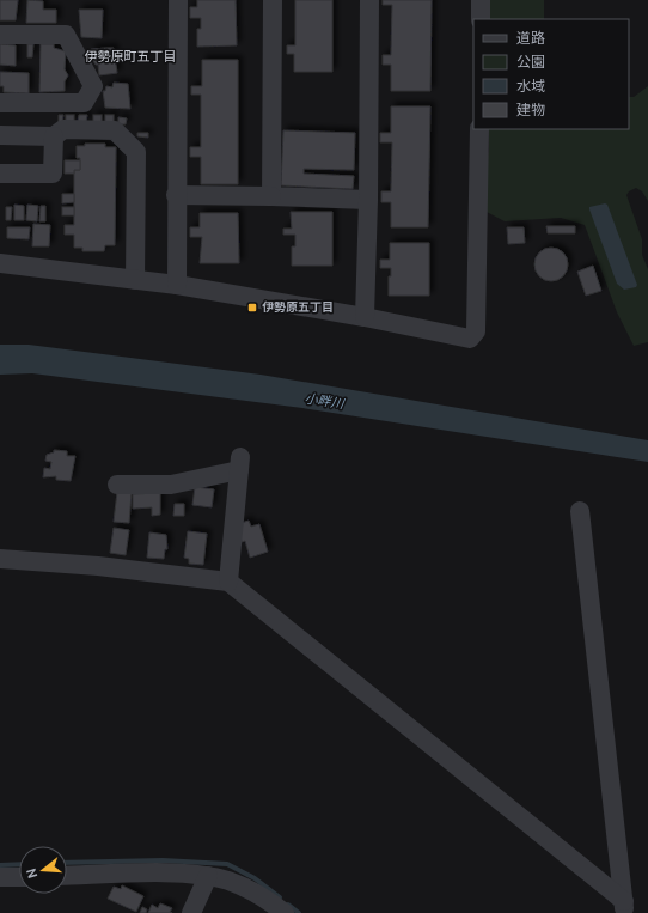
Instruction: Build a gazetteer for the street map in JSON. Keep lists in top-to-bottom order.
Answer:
{
  "districts": ["伊勢原町五丁目"],
  "water": ["小畔川"],
  "places": {
    "transit": ["伊勢原五丁目"]
  },
  "legend": [
    "道路",
    "公園",
    "水域",
    "建物"
  ],
  "north": "left"
}
